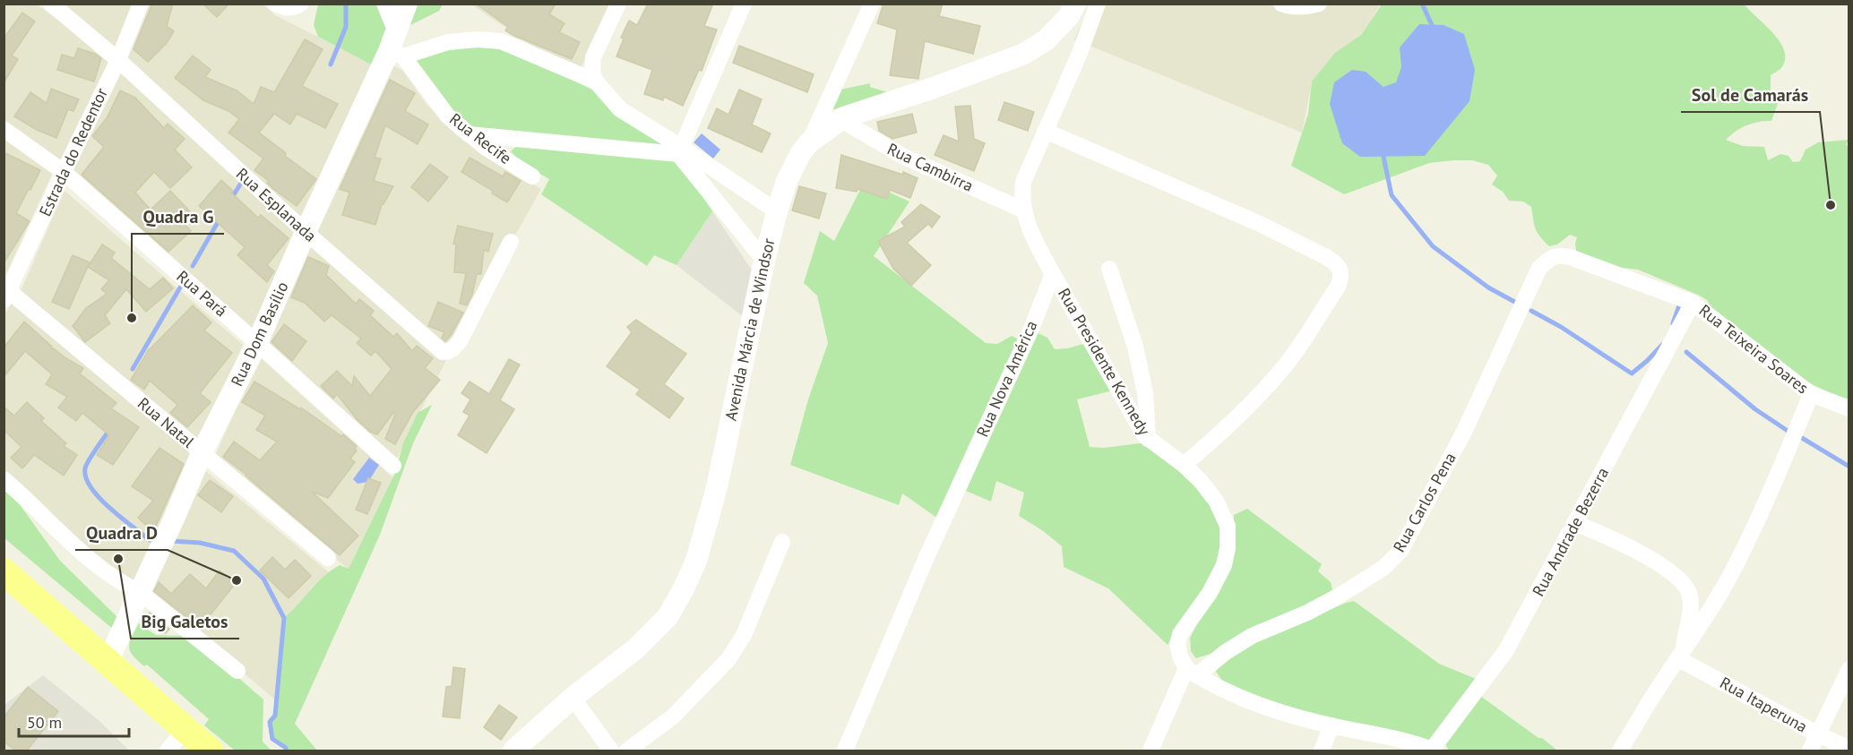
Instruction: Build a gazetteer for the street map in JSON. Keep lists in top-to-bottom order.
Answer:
{
  "streets": {
    "street": [
      "Rua Recife",
      "Estrada do Redentor",
      "Rua Cambirra",
      "Rua Esplanada",
      "Rua Pará",
      "Avenida Márcia de Windsor",
      "Rua Dom Basílio",
      "Rua Teixeira Soares",
      "Rua Presidente Kennedy",
      "Rua Nova América",
      "Rua Natal",
      "Rua Carlos Pena",
      "Rua Andrade Bezerra",
      "Rua Itaperuna"
    ]
  },
  "crossings": [
    ["Rua Recife", "Rua Dom Basílio"],
    ["Estrada do Redentor", "Rua Esplanada"],
    ["Estrada do Redentor", "Rua Pará"],
    ["Estrada do Redentor", "Rua Natal"],
    ["Rua Cambirra", "Avenida Márcia de Windsor"],
    ["Rua Esplanada", "Rua Dom Basílio"],
    ["Rua Pará", "Rua Dom Basílio"],
    ["Rua Dom Basílio", "Rua Natal"],
    ["Rua Teixeira Soares", "Rua Carlos Pena"],
    ["Rua Teixeira Soares", "Rua Andrade Bezerra"],
    ["Rua Presidente Kennedy", "Rua Nova América"],
    ["Rua Presidente Kennedy", "Rua Carlos Pena"]
  ],
  "places": [
    "Sol de Camarás",
    "Quadra G",
    "Big Galetos",
    "Quadra D"
  ],
  "scale_bar": "50 m"
}
